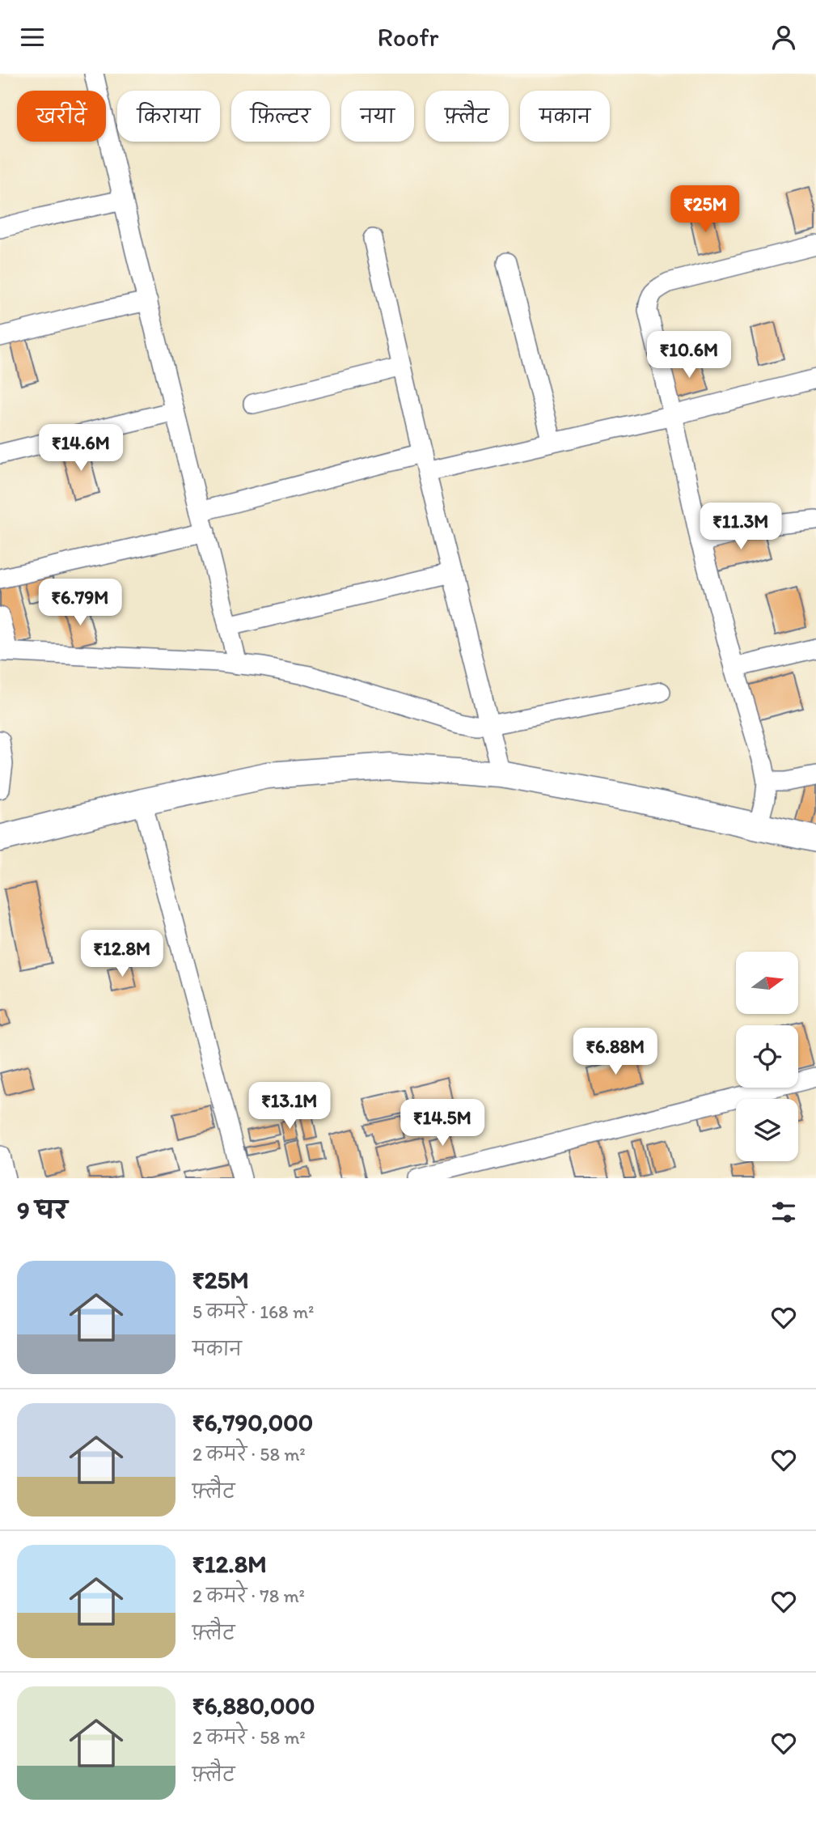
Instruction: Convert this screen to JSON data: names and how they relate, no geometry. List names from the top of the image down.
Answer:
{
  "north": "right",
  "page": {
    "header": "Roofr",
    "chip": [
      "खरीदें",
      "किराया",
      "फ़िल्टर",
      "नया",
      "फ़्लैट",
      "मकान"
    ],
    "price": [
      "₹25M",
      "₹10.6M",
      "₹14.6M",
      "₹11.3M",
      "₹6.79M",
      "₹12.8M",
      "₹6.88M",
      "₹13.1M",
      "₹14.5M"
    ],
    "heading": "9 घर",
    "list": [
      {
        "name": "₹25M",
        "note": "5 कमरे · 168 m² · मकान"
      },
      {
        "name": "₹6,790,000",
        "note": "2 कमरे · 58 m² · फ़्लैट"
      },
      {
        "name": "₹12.8M",
        "note": "2 कमरे · 78 m² · फ़्लैट"
      },
      {
        "name": "₹6,880,000",
        "note": "2 कमरे · 58 m² · फ़्लैट"
      }
    ]
  }
}
